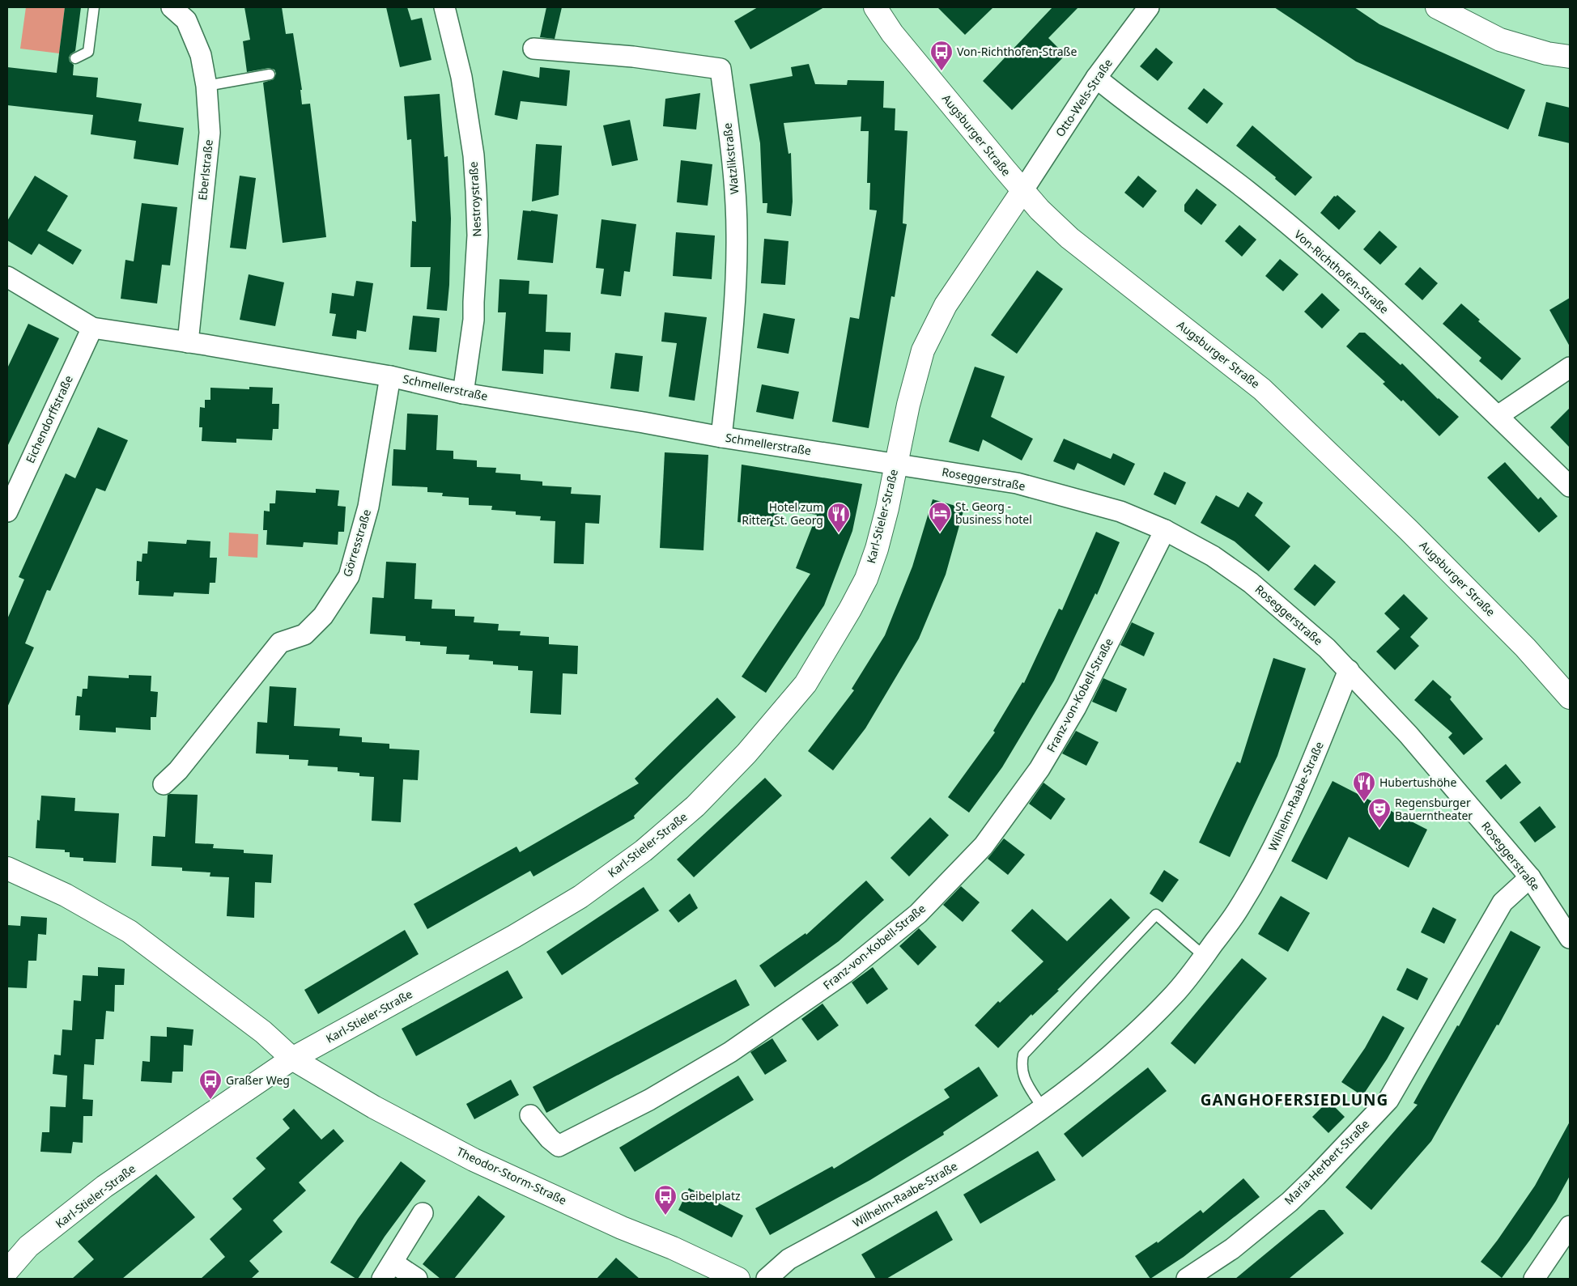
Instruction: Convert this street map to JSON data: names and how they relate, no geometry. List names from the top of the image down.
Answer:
{
  "streets": {
    "street": [
      "Otto-Wels-Straße",
      "Augsburger Straße",
      "Watzlikstraße",
      "Eberlstraße",
      "Nestroystraße",
      "Von-Richthofen-Straße",
      "Schmellerstraße",
      "Eichendorffstraße",
      "Roseggerstraße",
      "Karl-Stieler-Straße",
      "Görresstraße",
      "Franz-von-Kobell-Straße",
      "Wilhelm-Raabe-Straße",
      "Maria-Herbert-Straße",
      "Theodor-Storm-Straße"
    ]
  },
  "crossings": [
    ["Otto-Wels-Straße", "Augsburger Straße"],
    ["Otto-Wels-Straße", "Von-Richthofen-Straße"],
    ["Otto-Wels-Straße", "Karl-Stieler-Straße"],
    ["Augsburger Straße", "Karl-Stieler-Straße"],
    ["Watzlikstraße", "Schmellerstraße"],
    ["Eberlstraße", "Schmellerstraße"],
    ["Nestroystraße", "Schmellerstraße"],
    ["Schmellerstraße", "Eichendorffstraße"],
    ["Schmellerstraße", "Roseggerstraße"],
    ["Schmellerstraße", "Karl-Stieler-Straße"],
    ["Schmellerstraße", "Görresstraße"],
    ["Roseggerstraße", "Karl-Stieler-Straße"],
    ["Roseggerstraße", "Franz-von-Kobell-Straße"],
    ["Roseggerstraße", "Wilhelm-Raabe-Straße"],
    ["Roseggerstraße", "Maria-Herbert-Straße"],
    ["Karl-Stieler-Straße", "Theodor-Storm-Straße"]
  ],
  "districts": ["GANGHOFERSIEDLUNG"],
  "places": {
    "bus stop": ["Von-Richthofen-Straße", "Graßer Weg", "Geibelplatz"],
    "hotel": ["St. Georg - business hotel"],
    "restaurant": ["Hotel zum Ritter St. Georg", "Hubertushöhe"],
    "theatre": ["Regensburger Bauerntheater"]
  }
}
